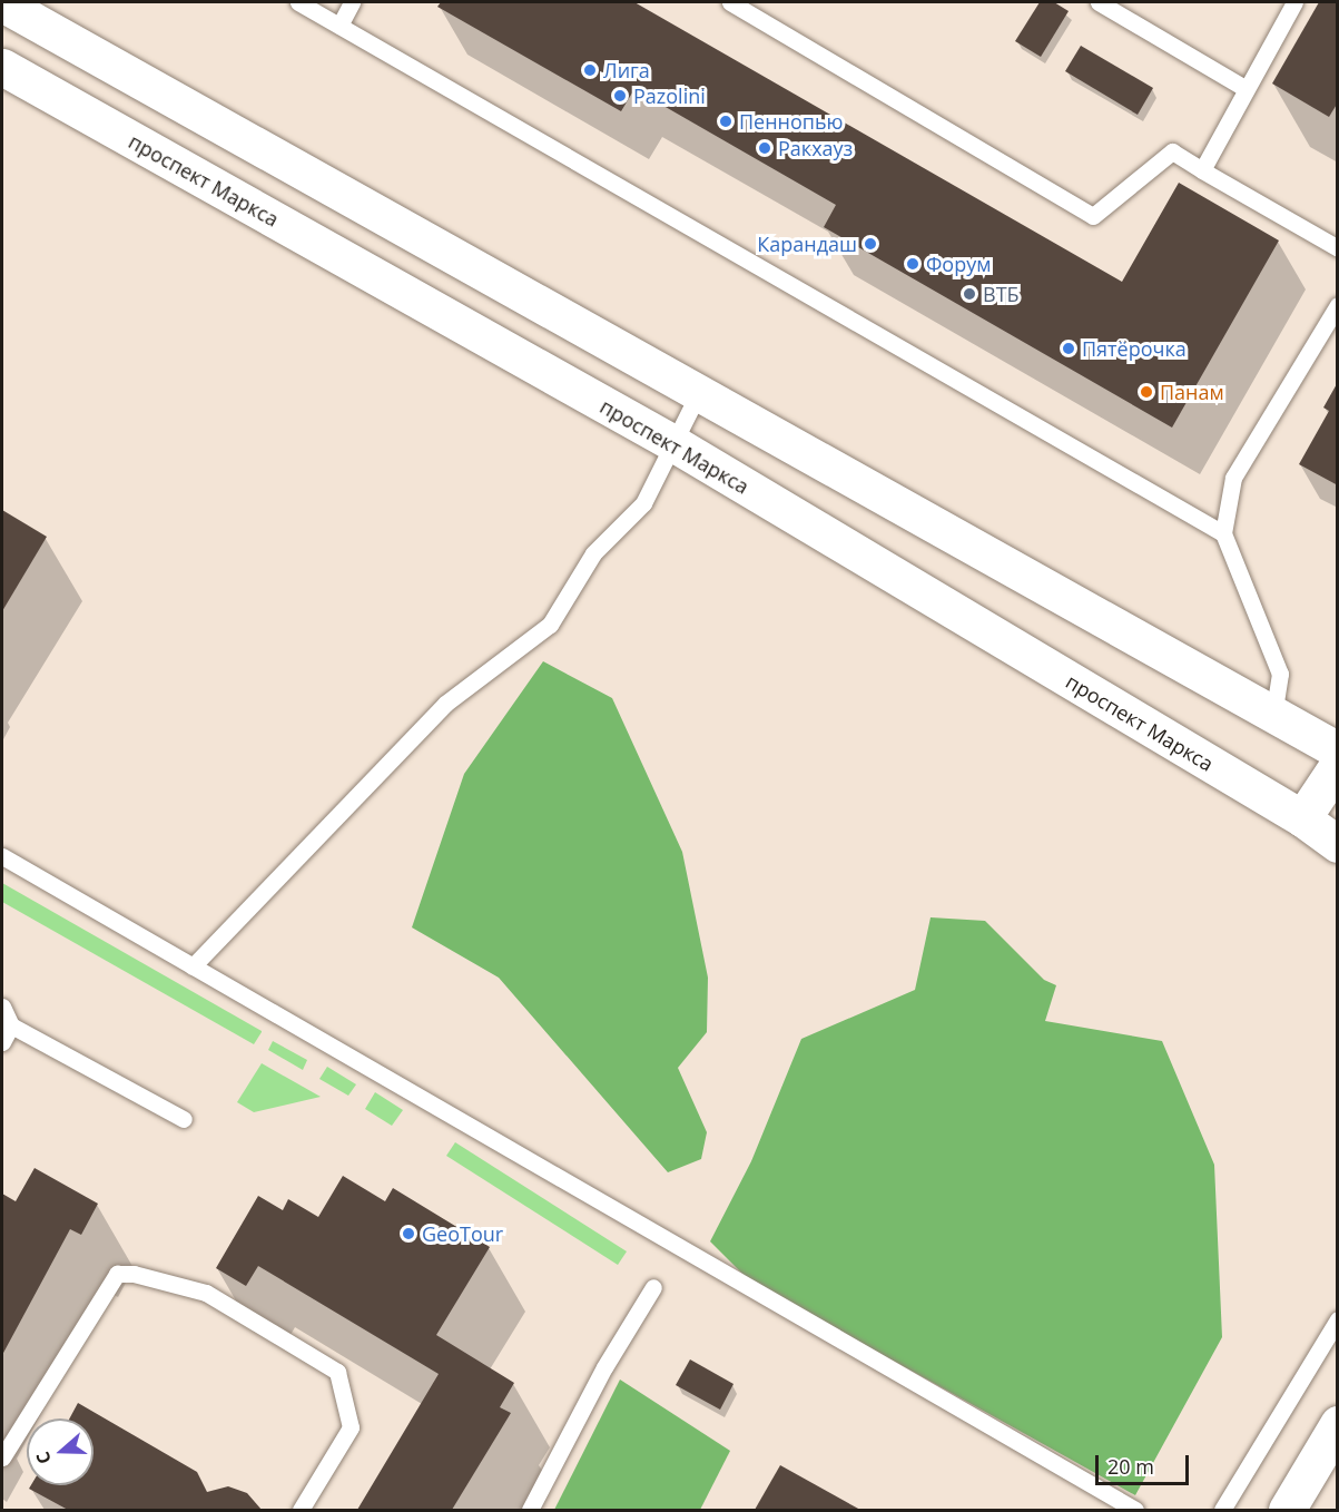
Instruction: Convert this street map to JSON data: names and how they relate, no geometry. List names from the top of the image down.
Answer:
{
  "streets": {
    "main road": ["проспект Маркса"]
  },
  "places": [
    "Лига",
    "Pazolini",
    "Пеннопью",
    "Ракхауз",
    "Карандаш",
    "Форум",
    "ВТБ",
    "Пятёрочка",
    "Панам",
    "GeoTour"
  ],
  "scale_bar": "20 m",
  "north": "left"
}
